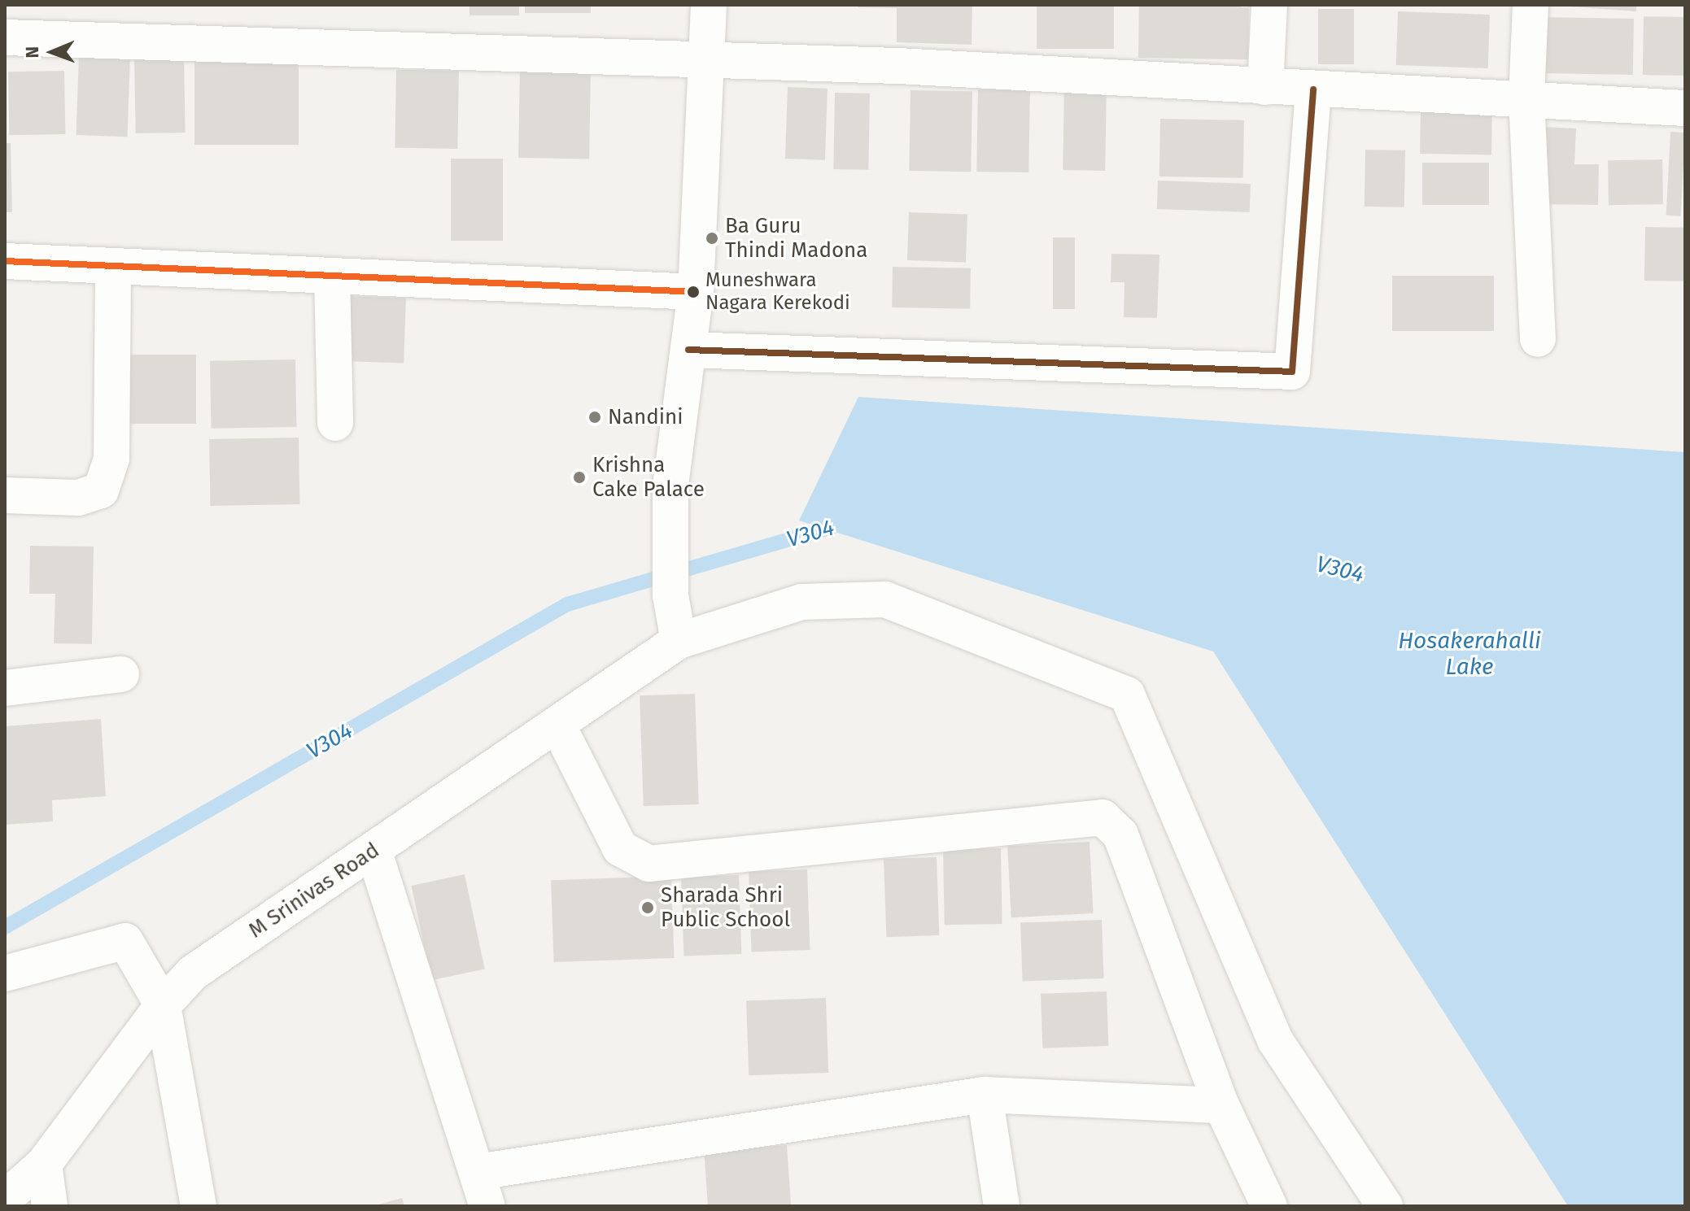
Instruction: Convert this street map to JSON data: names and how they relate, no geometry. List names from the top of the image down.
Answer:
{
  "streets": {
    "street": ["M Srinivas Road"]
  },
  "water": ["V304", "Hosakerahalli Lake"],
  "places": [
    "Ba Guru Thindi Madona",
    "Muneshwara Nagara Kerekodi",
    "Nandini",
    "Krishna Cake Palace",
    "Sharada Shri Public School"
  ],
  "north": "left"
}
